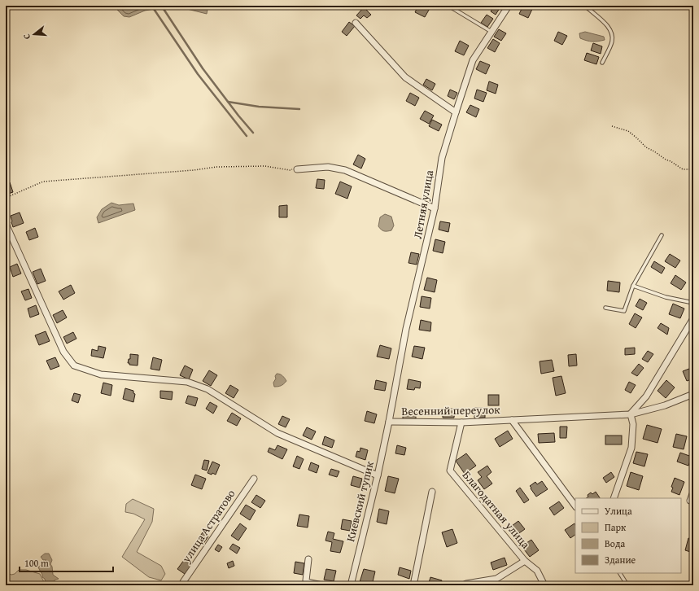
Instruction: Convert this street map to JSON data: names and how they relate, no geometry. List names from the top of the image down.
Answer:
{
  "streets": {
    "street": [
      "Летняя улица",
      "Весенний переулок",
      "Киевский тупик",
      "Благодатная улица",
      "улица Астратово"
    ]
  },
  "crossings": [
    ["Летняя улица", "Весенний переулок"],
    ["Летняя улица", "Киевский тупик"],
    ["Весенний переулок", "Киевский тупик"],
    ["Весенний переулок", "Благодатная улица"]
  ],
  "legend": [
    "Улица",
    "Парк",
    "Вода",
    "Здание"
  ],
  "scale_bar": "100 m",
  "north": "left"
}
